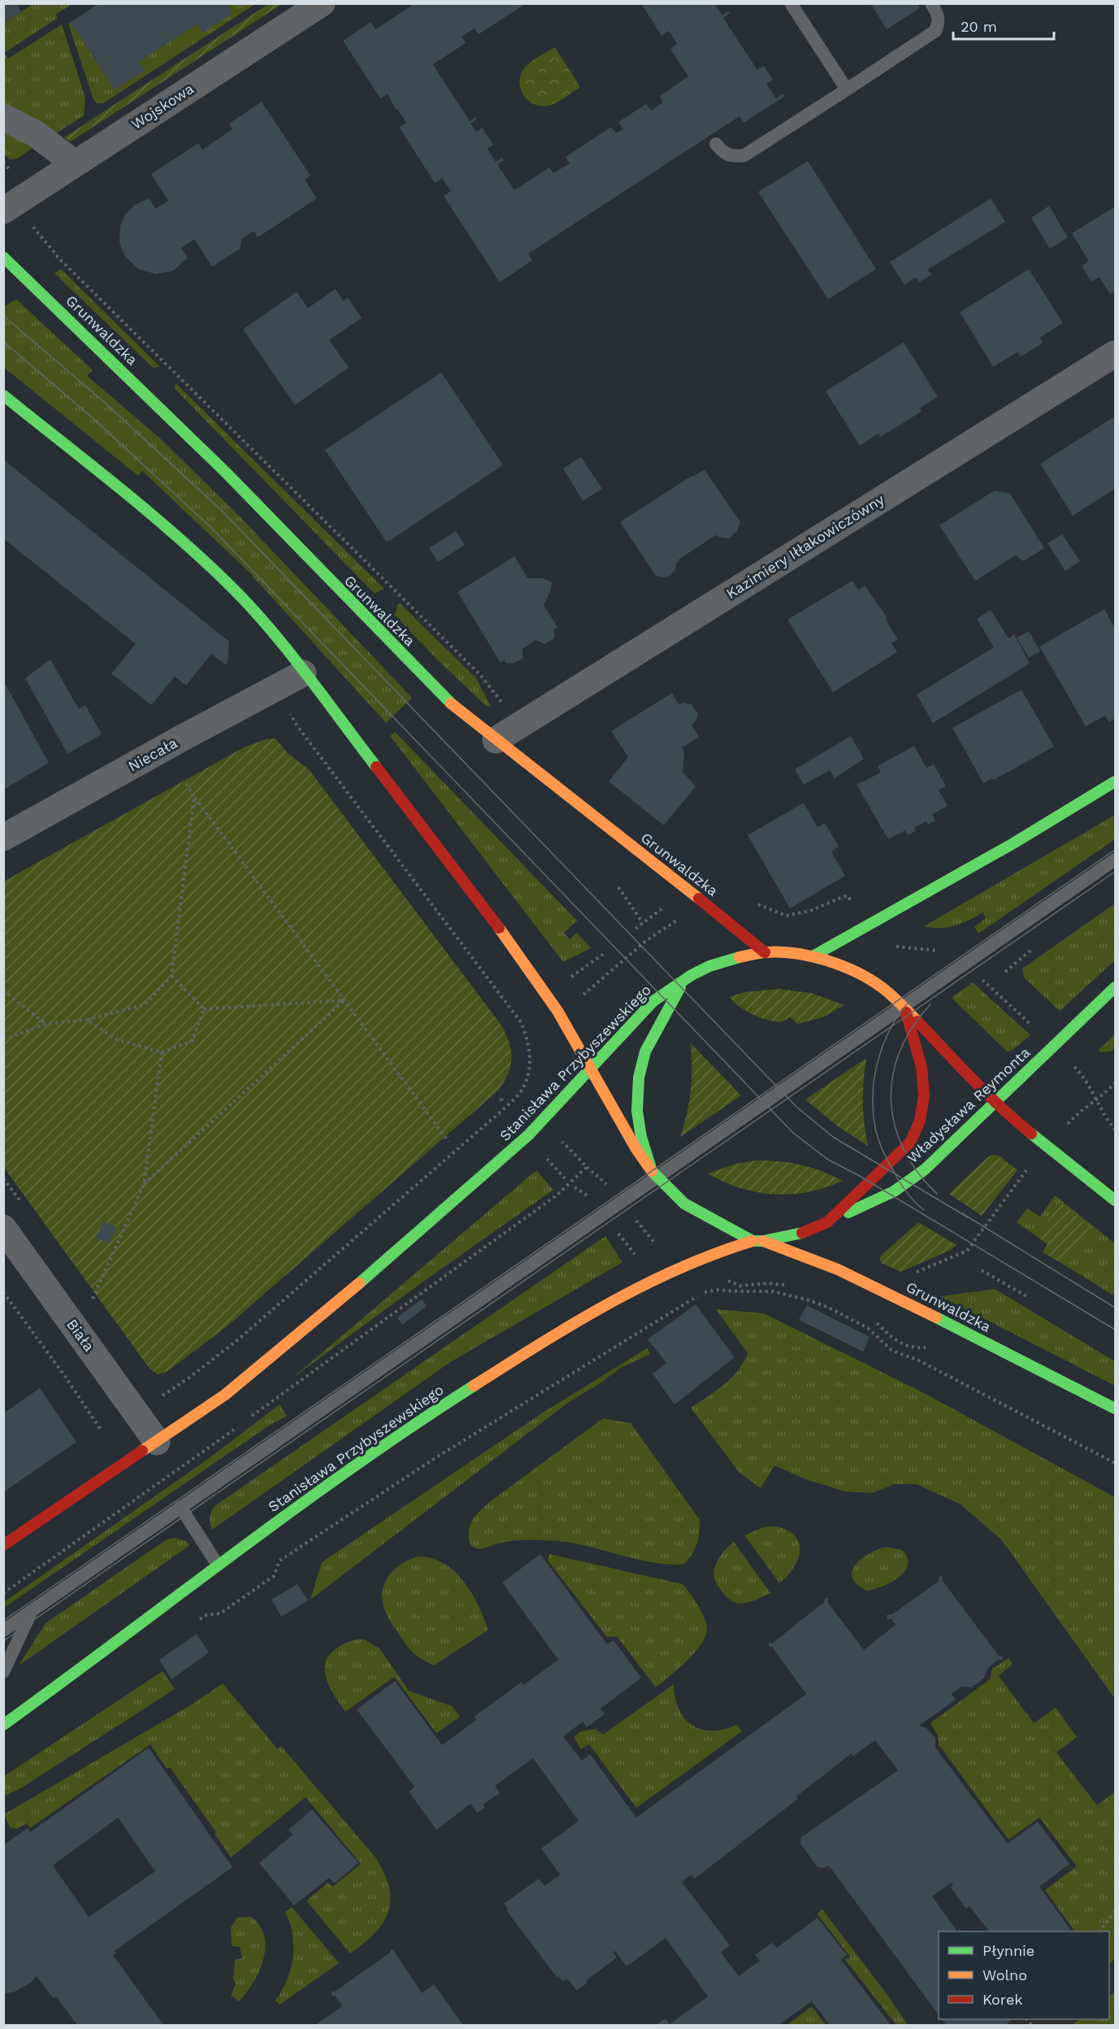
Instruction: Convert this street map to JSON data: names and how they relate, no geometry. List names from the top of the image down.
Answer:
{
  "streets": {
    "main road": ["Grunwaldzka", "Stanisława Przybyszewskiego", "Władysława Reymonta"],
    "street": [
      "Wojskowa",
      "Kazimiery Iłłakowiczówny",
      "Niecała",
      "Biała"
    ]
  },
  "crossings": [
    ["Grunwaldzka", "Kazimiery Iłłakowiczówny"],
    ["Grunwaldzka", "Stanisława Przybyszewskiego"],
    ["Grunwaldzka", "Władysława Reymonta"],
    ["Stanisława Przybyszewskiego", "Władysława Reymonta"],
    ["Stanisława Przybyszewskiego", "Biała"]
  ],
  "legend": ["Płynnie", "Wolno", "Korek"],
  "scale_bar": "20 m"
}
